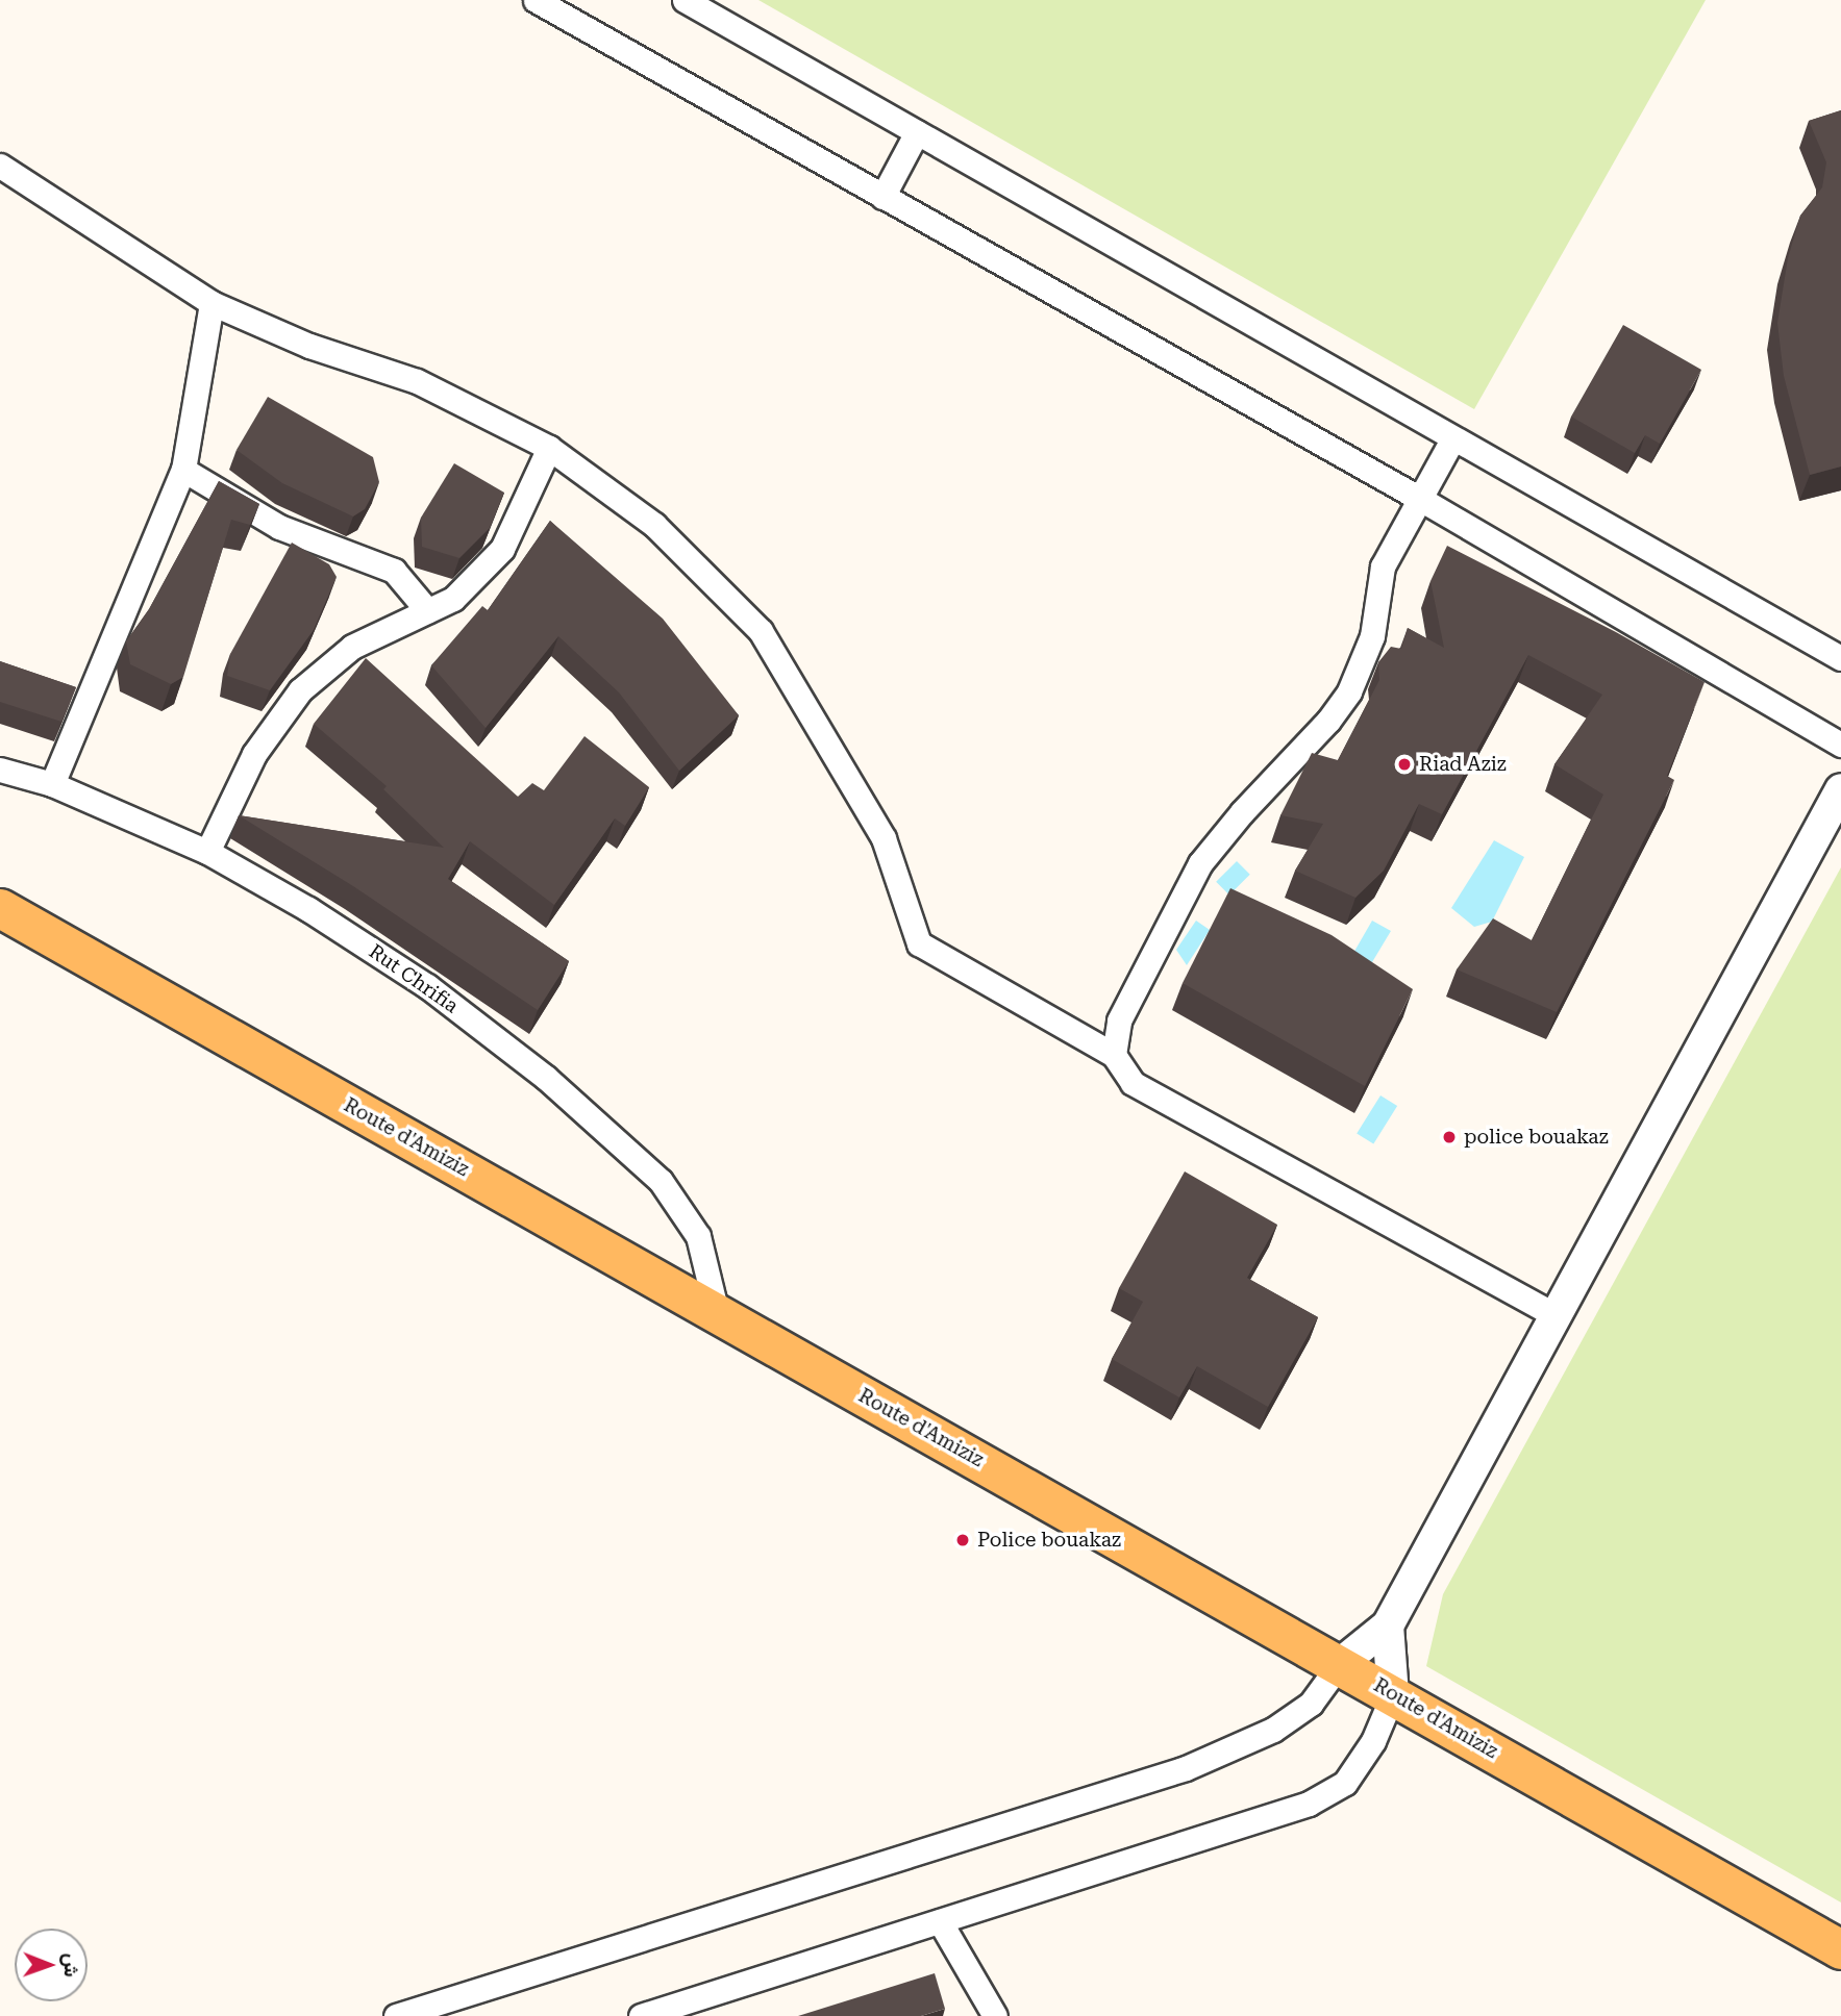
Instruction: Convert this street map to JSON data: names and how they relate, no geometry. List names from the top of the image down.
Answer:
{
  "streets": {
    "main road": ["Route d'Amiziz"],
    "street": ["Rut Chrifia"]
  },
  "crossings": [
    ["Rut Chrifia", "Route d'Amiziz"]
  ],
  "places": ["Riad Aziz", "police bouakaz", "Police bouakaz"],
  "north": "right"
}
